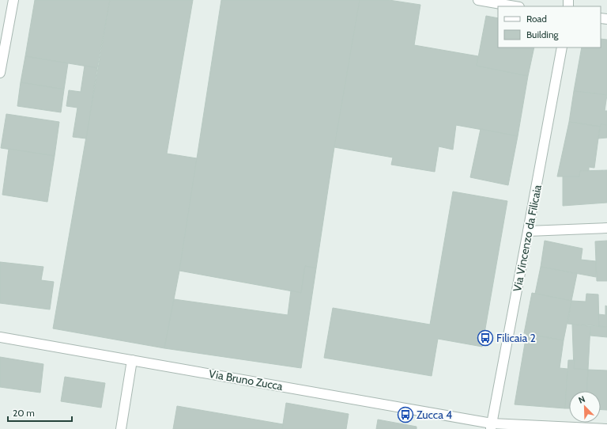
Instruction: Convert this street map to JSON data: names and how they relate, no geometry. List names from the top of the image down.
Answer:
{
  "streets": {
    "street": ["Via Vincenzo da Filicaia", "Via Bruno Zucca"]
  },
  "crossings": [
    ["Via Vincenzo da Filicaia", "Via Bruno Zucca"]
  ],
  "places": {
    "bus stop": ["Filicaia 2", "Zucca 4"]
  },
  "legend": ["Road", "Building"],
  "scale_bar": "20 m",
  "north": "top left"
}
